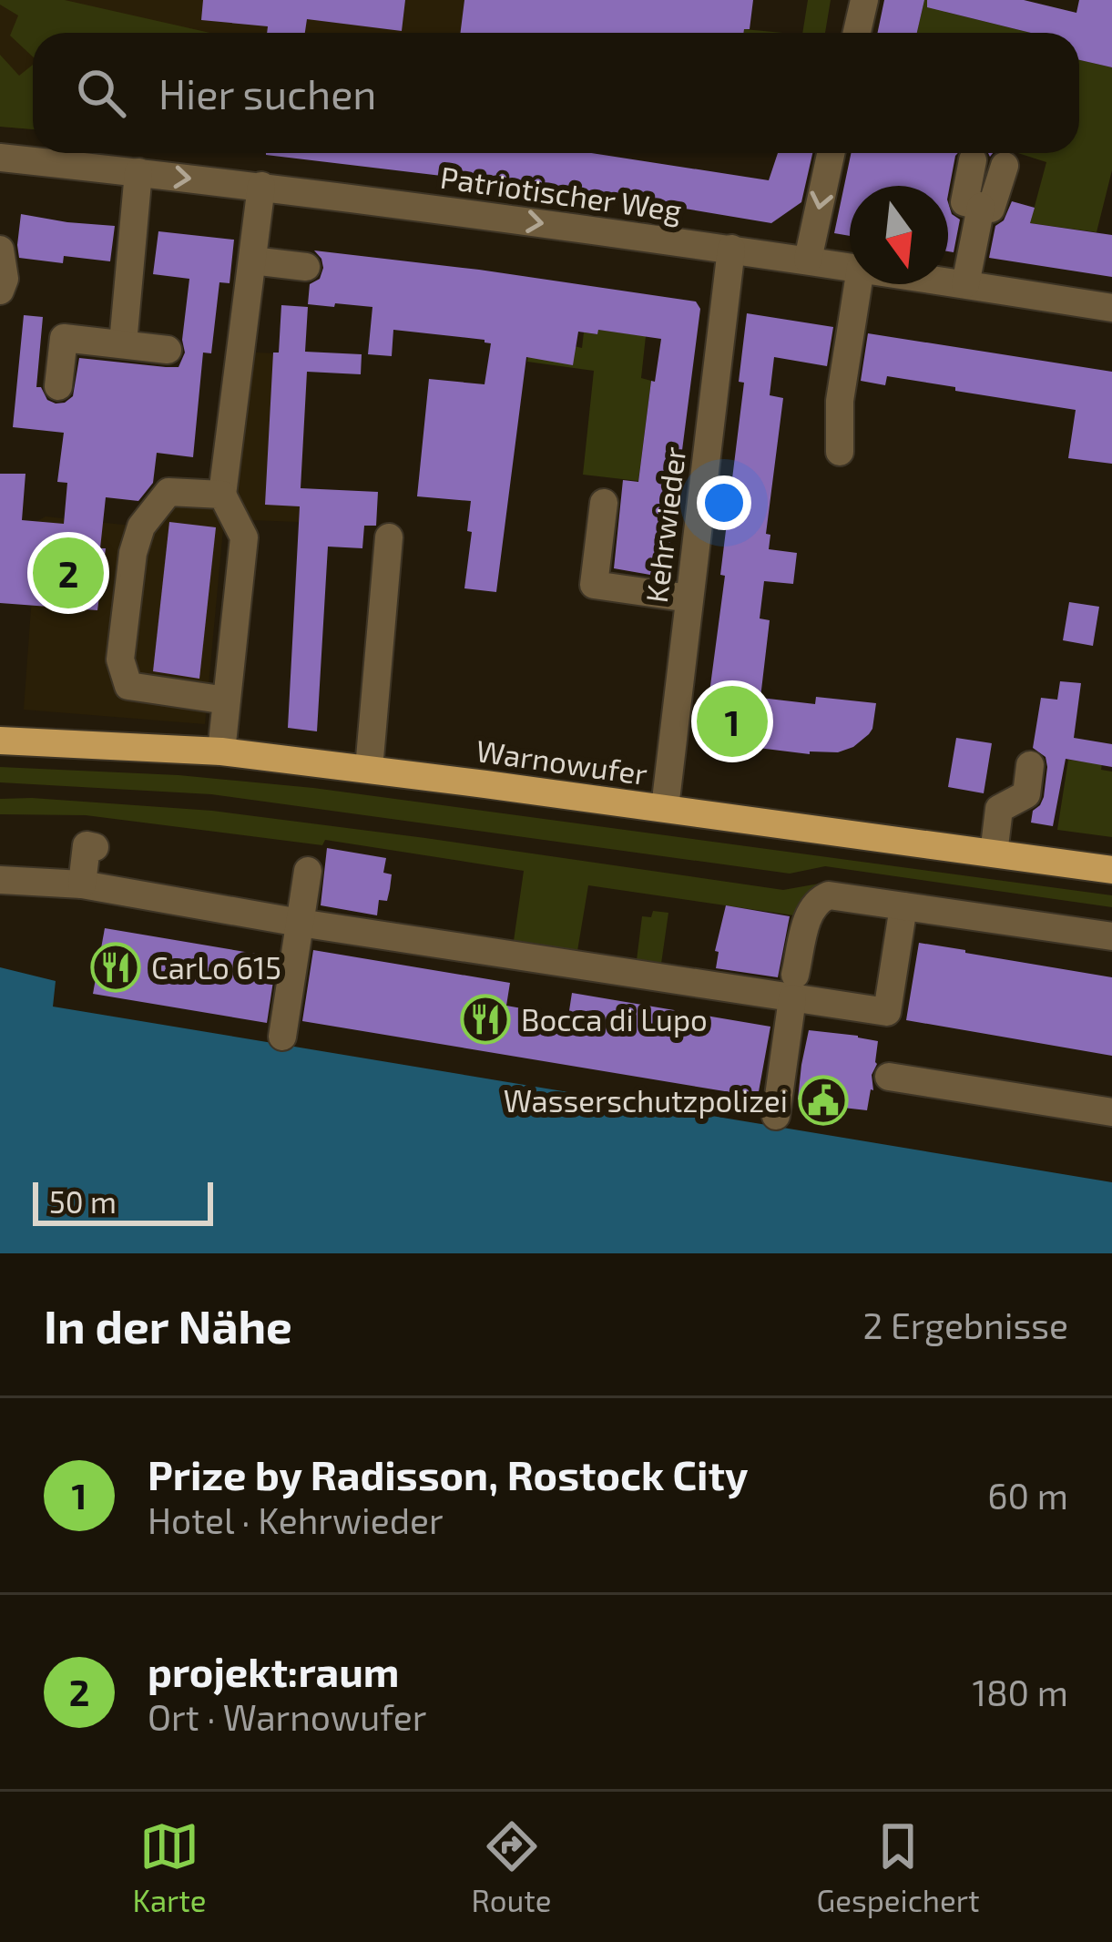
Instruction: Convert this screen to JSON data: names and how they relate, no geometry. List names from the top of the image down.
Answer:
{
  "streets": {
    "main road": ["Warnowufer"],
    "street": ["Patriotischer Weg", "Kehrwieder"]
  },
  "crossings": [
    ["Patriotischer Weg", "Kehrwieder"],
    ["Kehrwieder", "Warnowufer"]
  ],
  "one_way": ["Patriotischer Weg"],
  "places": {
    "restaurant": ["CarLo 615", "Bocca di Lupo"],
    "public building": ["Wasserschutzpolizei"]
  },
  "scale_bar": "50 m",
  "north": "bottom",
  "page": {
    "search": "Hier suchen",
    "pins": ["2", "1"],
    "scale": "50 m",
    "heading": ["In der Nähe", "2 Ergebnisse"],
    "list": [
      {
        "mark": "1",
        "name": "Prize by Radisson, Rostock City",
        "note": "Hotel · Kehrwieder",
        "value": "60 m"
      },
      {
        "mark": "2",
        "name": "projekt:raum",
        "note": "Ort · Warnowufer",
        "value": "180 m"
      }
    ],
    "nav": ["Karte", "Route", "Gespeichert"]
  }
}
